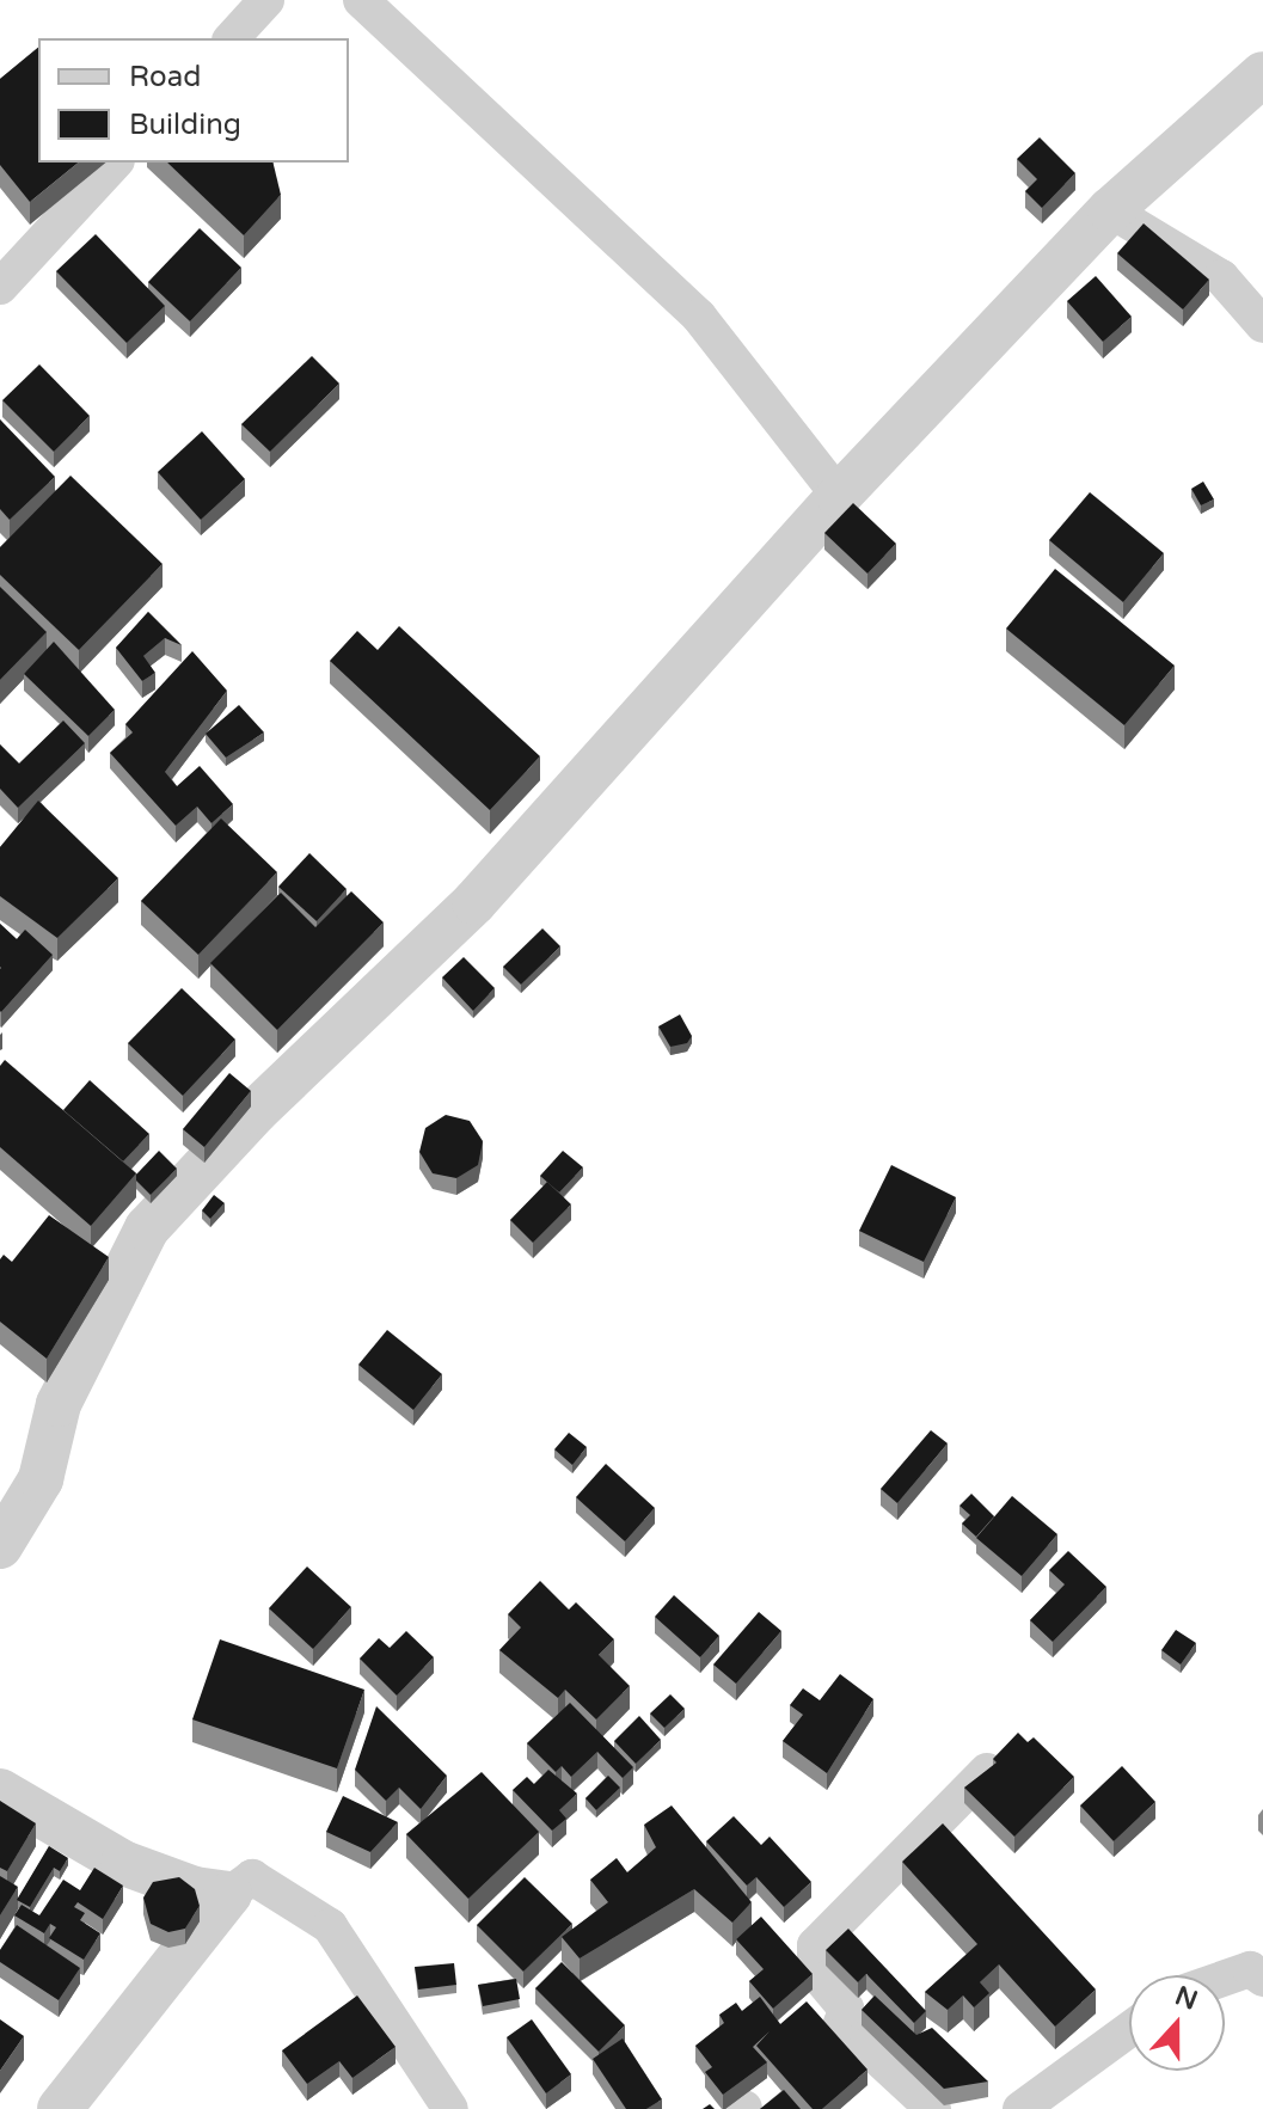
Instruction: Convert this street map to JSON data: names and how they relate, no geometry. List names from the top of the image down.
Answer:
{
  "legend": ["Road", "Building"],
  "north": "top"
}
